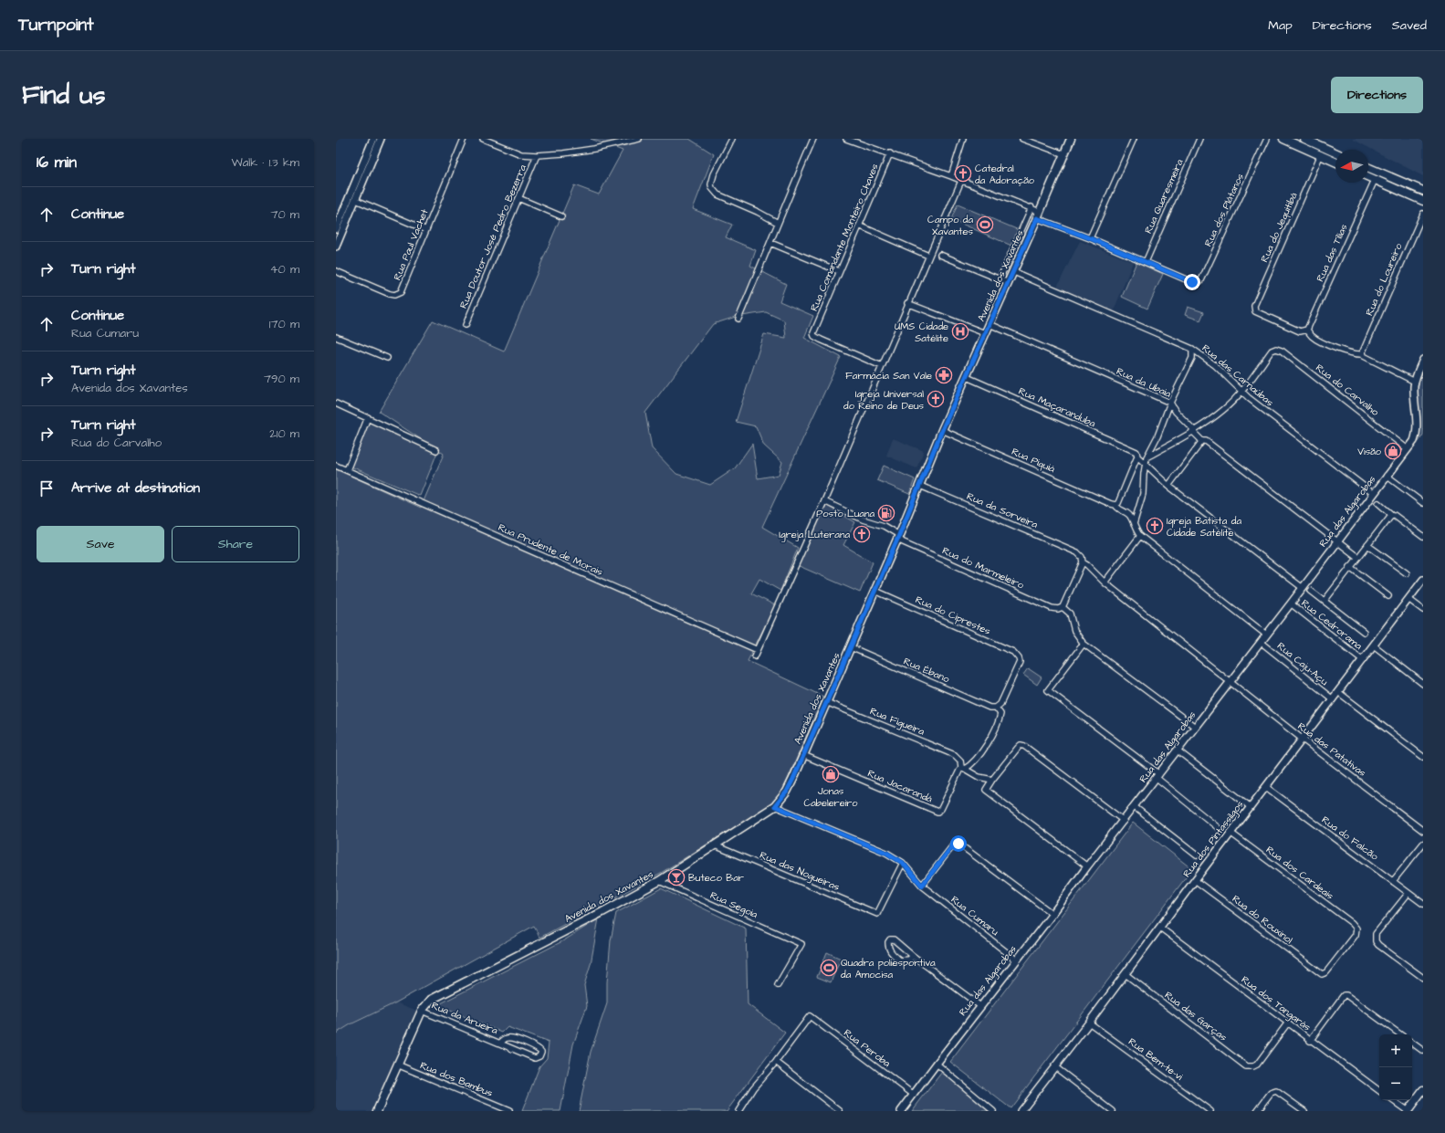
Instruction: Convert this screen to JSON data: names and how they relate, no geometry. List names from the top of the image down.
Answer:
{
  "streets": {
    "main road": ["Avenida dos Xavantes"],
    "street": [
      "Rua Quaresmeira",
      "Rua dos Plátanos",
      "Rua do Jequitibá",
      "Rua Doutor José Pedro Bezerra",
      "Rua Comandante Monteiro Chaves",
      "Rua Paul Vachet",
      "Rua das Tílias",
      "Rua do Loureiro",
      "Rua das Carnaúbas",
      "Rua da Ubaia",
      "Rua do Carvalho",
      "Rua Maçaranduba",
      "Rua Piquiá",
      "Rua da Sorveira",
      "Rua das Algarobas",
      "Rua Prudente de Morais",
      "Rua do Marmeleiro",
      "Rua do Ciprestes",
      "Rua Cedrorama",
      "Rua Caju-Açu",
      "Rua Ébano",
      "Rua Figueira",
      "Rua das Patativas",
      "Rua Jacarandá",
      "Rua do Falcão",
      "Rua dos Pintassilgos",
      "Rua das Nogueiras",
      "Rua dos Cardeais",
      "Rua Segoia",
      "Rua Cumaru",
      "Rua do Rouxinol",
      "Rua dos Tangarás",
      "Rua das Garças",
      "Rua da Arueira",
      "Rua Peroba",
      "Rua Bem-te-vi",
      "Rua dos Bambus"
    ]
  },
  "crossings": [
    ["Rua Quaresmeira", "Rua dos Plátanos"],
    ["Rua do Jequitibá", "Rua das Tílias"],
    ["Avenida dos Xavantes", "Rua das Carnaúbas"],
    ["Avenida dos Xavantes", "Rua da Ubaia"],
    ["Avenida dos Xavantes", "Rua Maçaranduba"],
    ["Avenida dos Xavantes", "Rua Piquiá"],
    ["Avenida dos Xavantes", "Rua da Sorveira"],
    ["Avenida dos Xavantes", "Rua do Marmeleiro"],
    ["Avenida dos Xavantes", "Rua do Ciprestes"],
    ["Avenida dos Xavantes", "Rua Ébano"],
    ["Avenida dos Xavantes", "Rua Figueira"],
    ["Avenida dos Xavantes", "Rua Jacarandá"],
    ["Avenida dos Xavantes", "Rua das Nogueiras"],
    ["Avenida dos Xavantes", "Rua Segoia"],
    ["Avenida dos Xavantes", "Rua da Arueira"],
    ["Avenida dos Xavantes", "Rua dos Bambus"],
    ["Rua das Carnaúbas", "Rua do Carvalho"],
    ["Rua das Carnaúbas", "Rua das Algarobas"],
    ["Rua da Ubaia", "Rua das Algarobas"],
    ["Rua do Carvalho", "Rua das Algarobas"],
    ["Rua das Algarobas", "Rua Cedrorama"],
    ["Rua das Algarobas", "Rua Caju-Açu"],
    ["Rua das Algarobas", "Rua das Patativas"],
    ["Rua das Algarobas", "Rua Cumaru"],
    ["Rua das Algarobas", "Rua Peroba"],
    ["Rua do Ciprestes", "Rua Ébano"],
    ["Rua Cedrorama", "Rua dos Pintassilgos"],
    ["Rua Caju-Açu", "Rua dos Pintassilgos"],
    ["Rua Figueira", "Rua Jacarandá"],
    ["Rua das Patativas", "Rua dos Pintassilgos"],
    ["Rua do Falcão", "Rua dos Pintassilgos"],
    ["Rua dos Pintassilgos", "Rua dos Cardeais"],
    ["Rua dos Pintassilgos", "Rua do Rouxinol"],
    ["Rua dos Pintassilgos", "Rua dos Tangarás"],
    ["Rua dos Pintassilgos", "Rua das Garças"],
    ["Rua dos Pintassilgos", "Rua Bem-te-vi"],
    ["Rua das Nogueiras", "Rua Cumaru"],
    ["Rua dos Cardeais", "Rua do Rouxinol"],
    ["Rua dos Tangarás", "Rua das Garças"]
  ],
  "places": {
    "church": [
      "Catedral da Adoração",
      "Igreja Universal do Reino de Deus",
      "Igreja Batista da Cidade Satélite",
      "Igreja Luterana"
    ],
    "sports": ["Campo da Xavantes", "Quadra poliesportiva da Amocisa"],
    "hospital": ["UMS Cidade Satélite"],
    "pharmacy": ["Farmácia San Vale"],
    "shop": ["Visão", "Jonas Cabelereiro"],
    "fuel station": ["Posto Luana"],
    "bar": ["Buteco Bar"]
  },
  "north": "left",
  "page": {
    "header": "Turnpoint",
    "nav": ["Map", "Directions", "Saved"],
    "buttons": [
      "Directions",
      ["Save", "Share"]
    ],
    "title": "Find us",
    "heading": ["16 min", "Walk · 1.3 km"],
    "list": [
      ["Continue", "70 m"],
      ["Turn right", "40 m"],
      ["Continue", "Rua Cumaru", "170 m"],
      ["Turn right", "Avenida dos Xavantes", "790 m"],
      ["Turn right", "Rua do Carvalho", "210 m"],
      "Arrive at destination"
    ],
    "map_buttons": ["+", "−"]
  }
}
